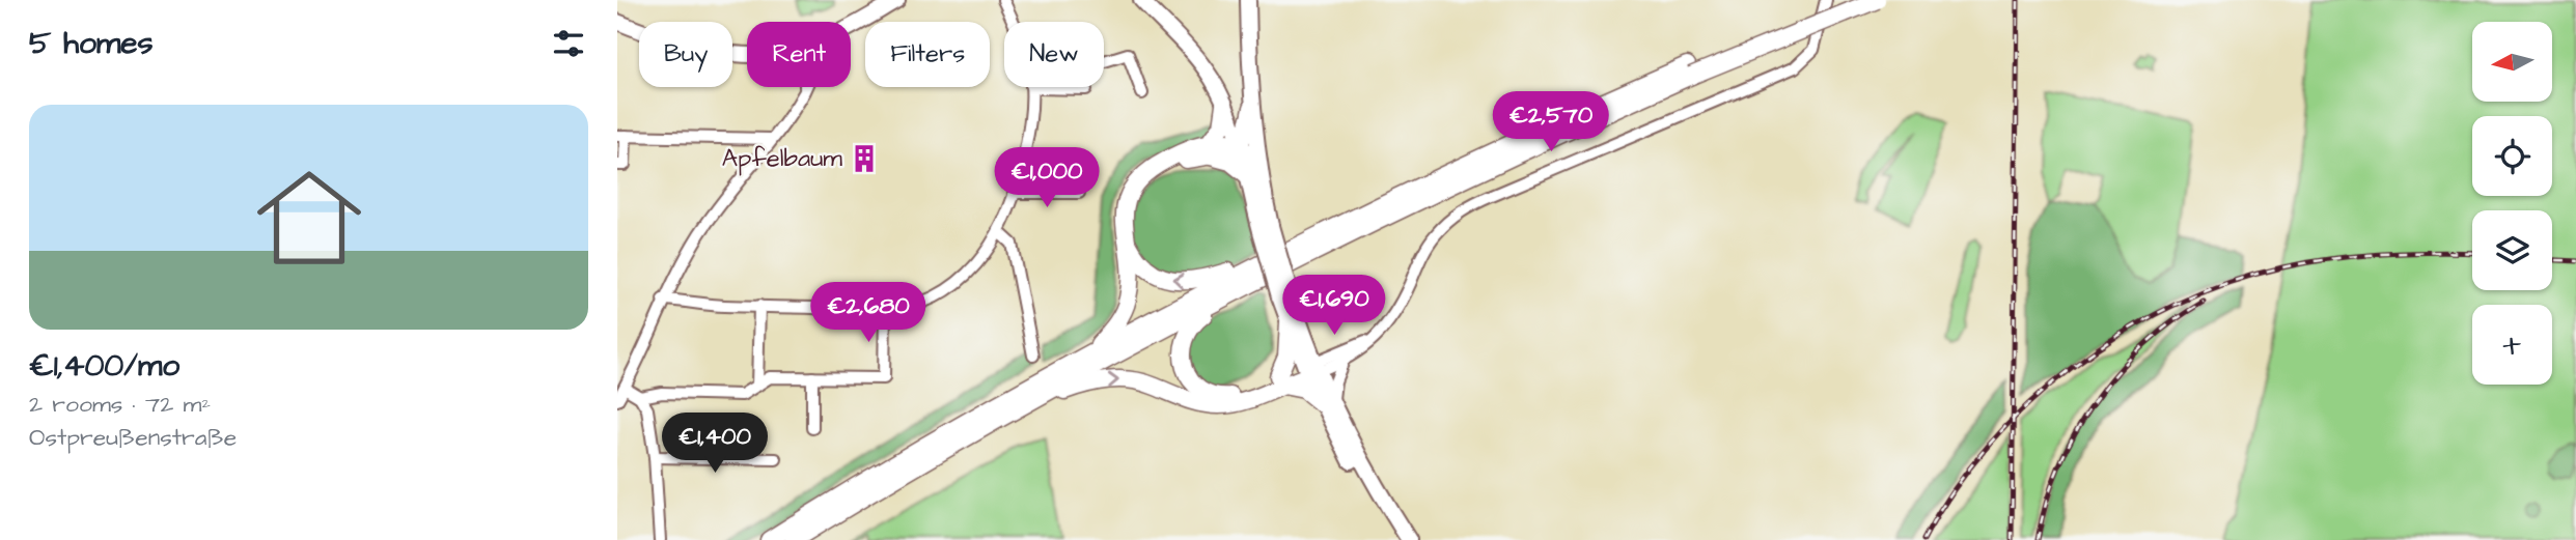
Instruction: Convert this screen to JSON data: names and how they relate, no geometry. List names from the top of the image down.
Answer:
{
  "places": {
    "building": ["Apfelbaum"]
  },
  "north": "left",
  "page": {
    "heading": "5 homes",
    "map_buttons": "+",
    "chip": [
      "Buy",
      "Rent",
      "Filters",
      "New"
    ],
    "list": [
      {
        "name": "€1,400/mo",
        "note": "2 rooms · 72 m² · Ostpreußenstraße"
      }
    ],
    "price": [
      "€2,570",
      "€1,000",
      "€1,690",
      "€2,680",
      "€1,400"
    ]
  }
}
